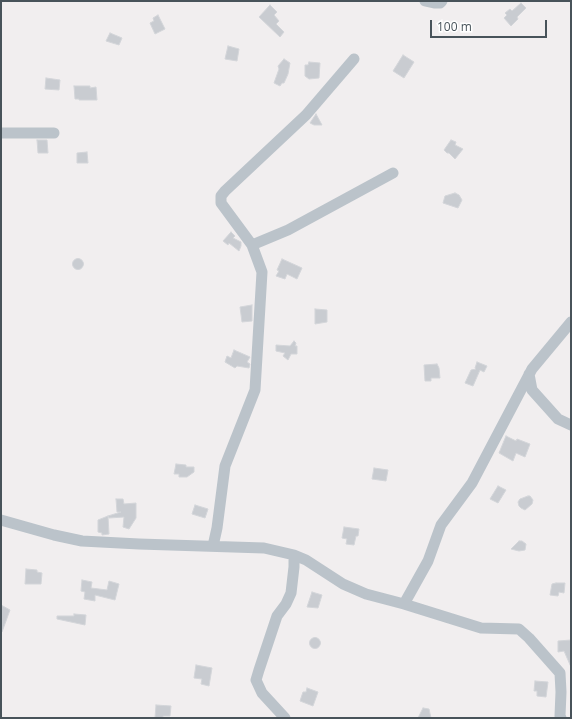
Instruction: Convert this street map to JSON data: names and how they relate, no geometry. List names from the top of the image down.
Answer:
{
  "scale_bar": "100 m"
}
